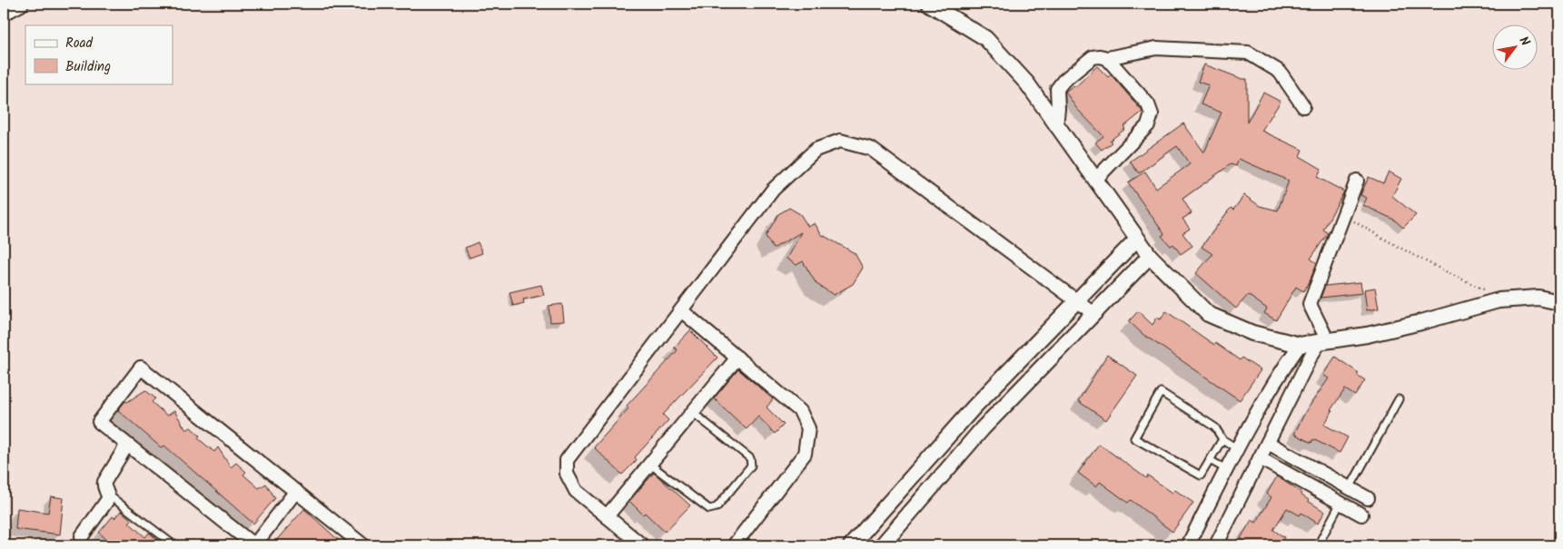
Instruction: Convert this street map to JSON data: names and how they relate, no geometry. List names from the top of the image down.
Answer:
{
  "legend": ["Road", "Building"],
  "north": "top right"
}
